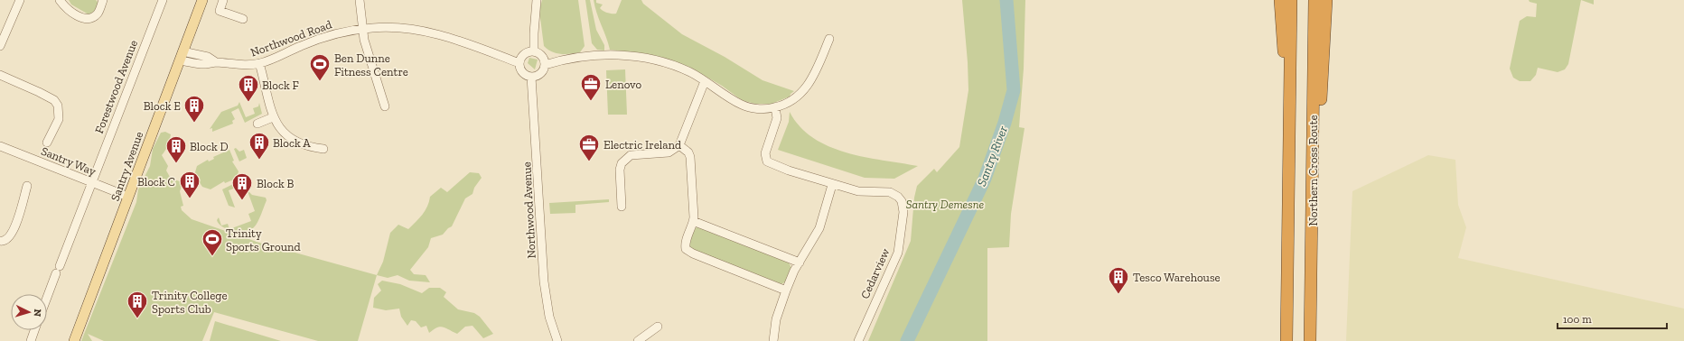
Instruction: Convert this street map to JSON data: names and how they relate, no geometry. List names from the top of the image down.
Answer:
{
  "streets": {
    "highway": ["Northern Cross Route"],
    "main road": ["Santry Avenue"],
    "street": [
      "Northwood Road",
      "Forestwood Avenue",
      "Santry Way",
      "Northwood Avenue",
      "Cedarview"
    ]
  },
  "crossings": [
    ["Northwood Road", "Santry Avenue"],
    ["Northwood Road", "Northwood Avenue"],
    ["Forestwood Avenue", "Santry Way"],
    ["Santry Way", "Santry Avenue"]
  ],
  "water": ["Santry River"],
  "parks": ["Santry Demesne"],
  "places": {
    "sports": ["Ben Dunne Fitness Centre", "Trinity Sports Ground"],
    "office": ["Lenovo", "Electric Ireland"],
    "building": [
      "Block F",
      "Block E",
      "Block A",
      "Block D",
      "Block C",
      "Block B",
      "Tesco Warehouse",
      "Trinity College Sports Club"
    ]
  },
  "scale_bar": "100 m",
  "north": "right"
}
